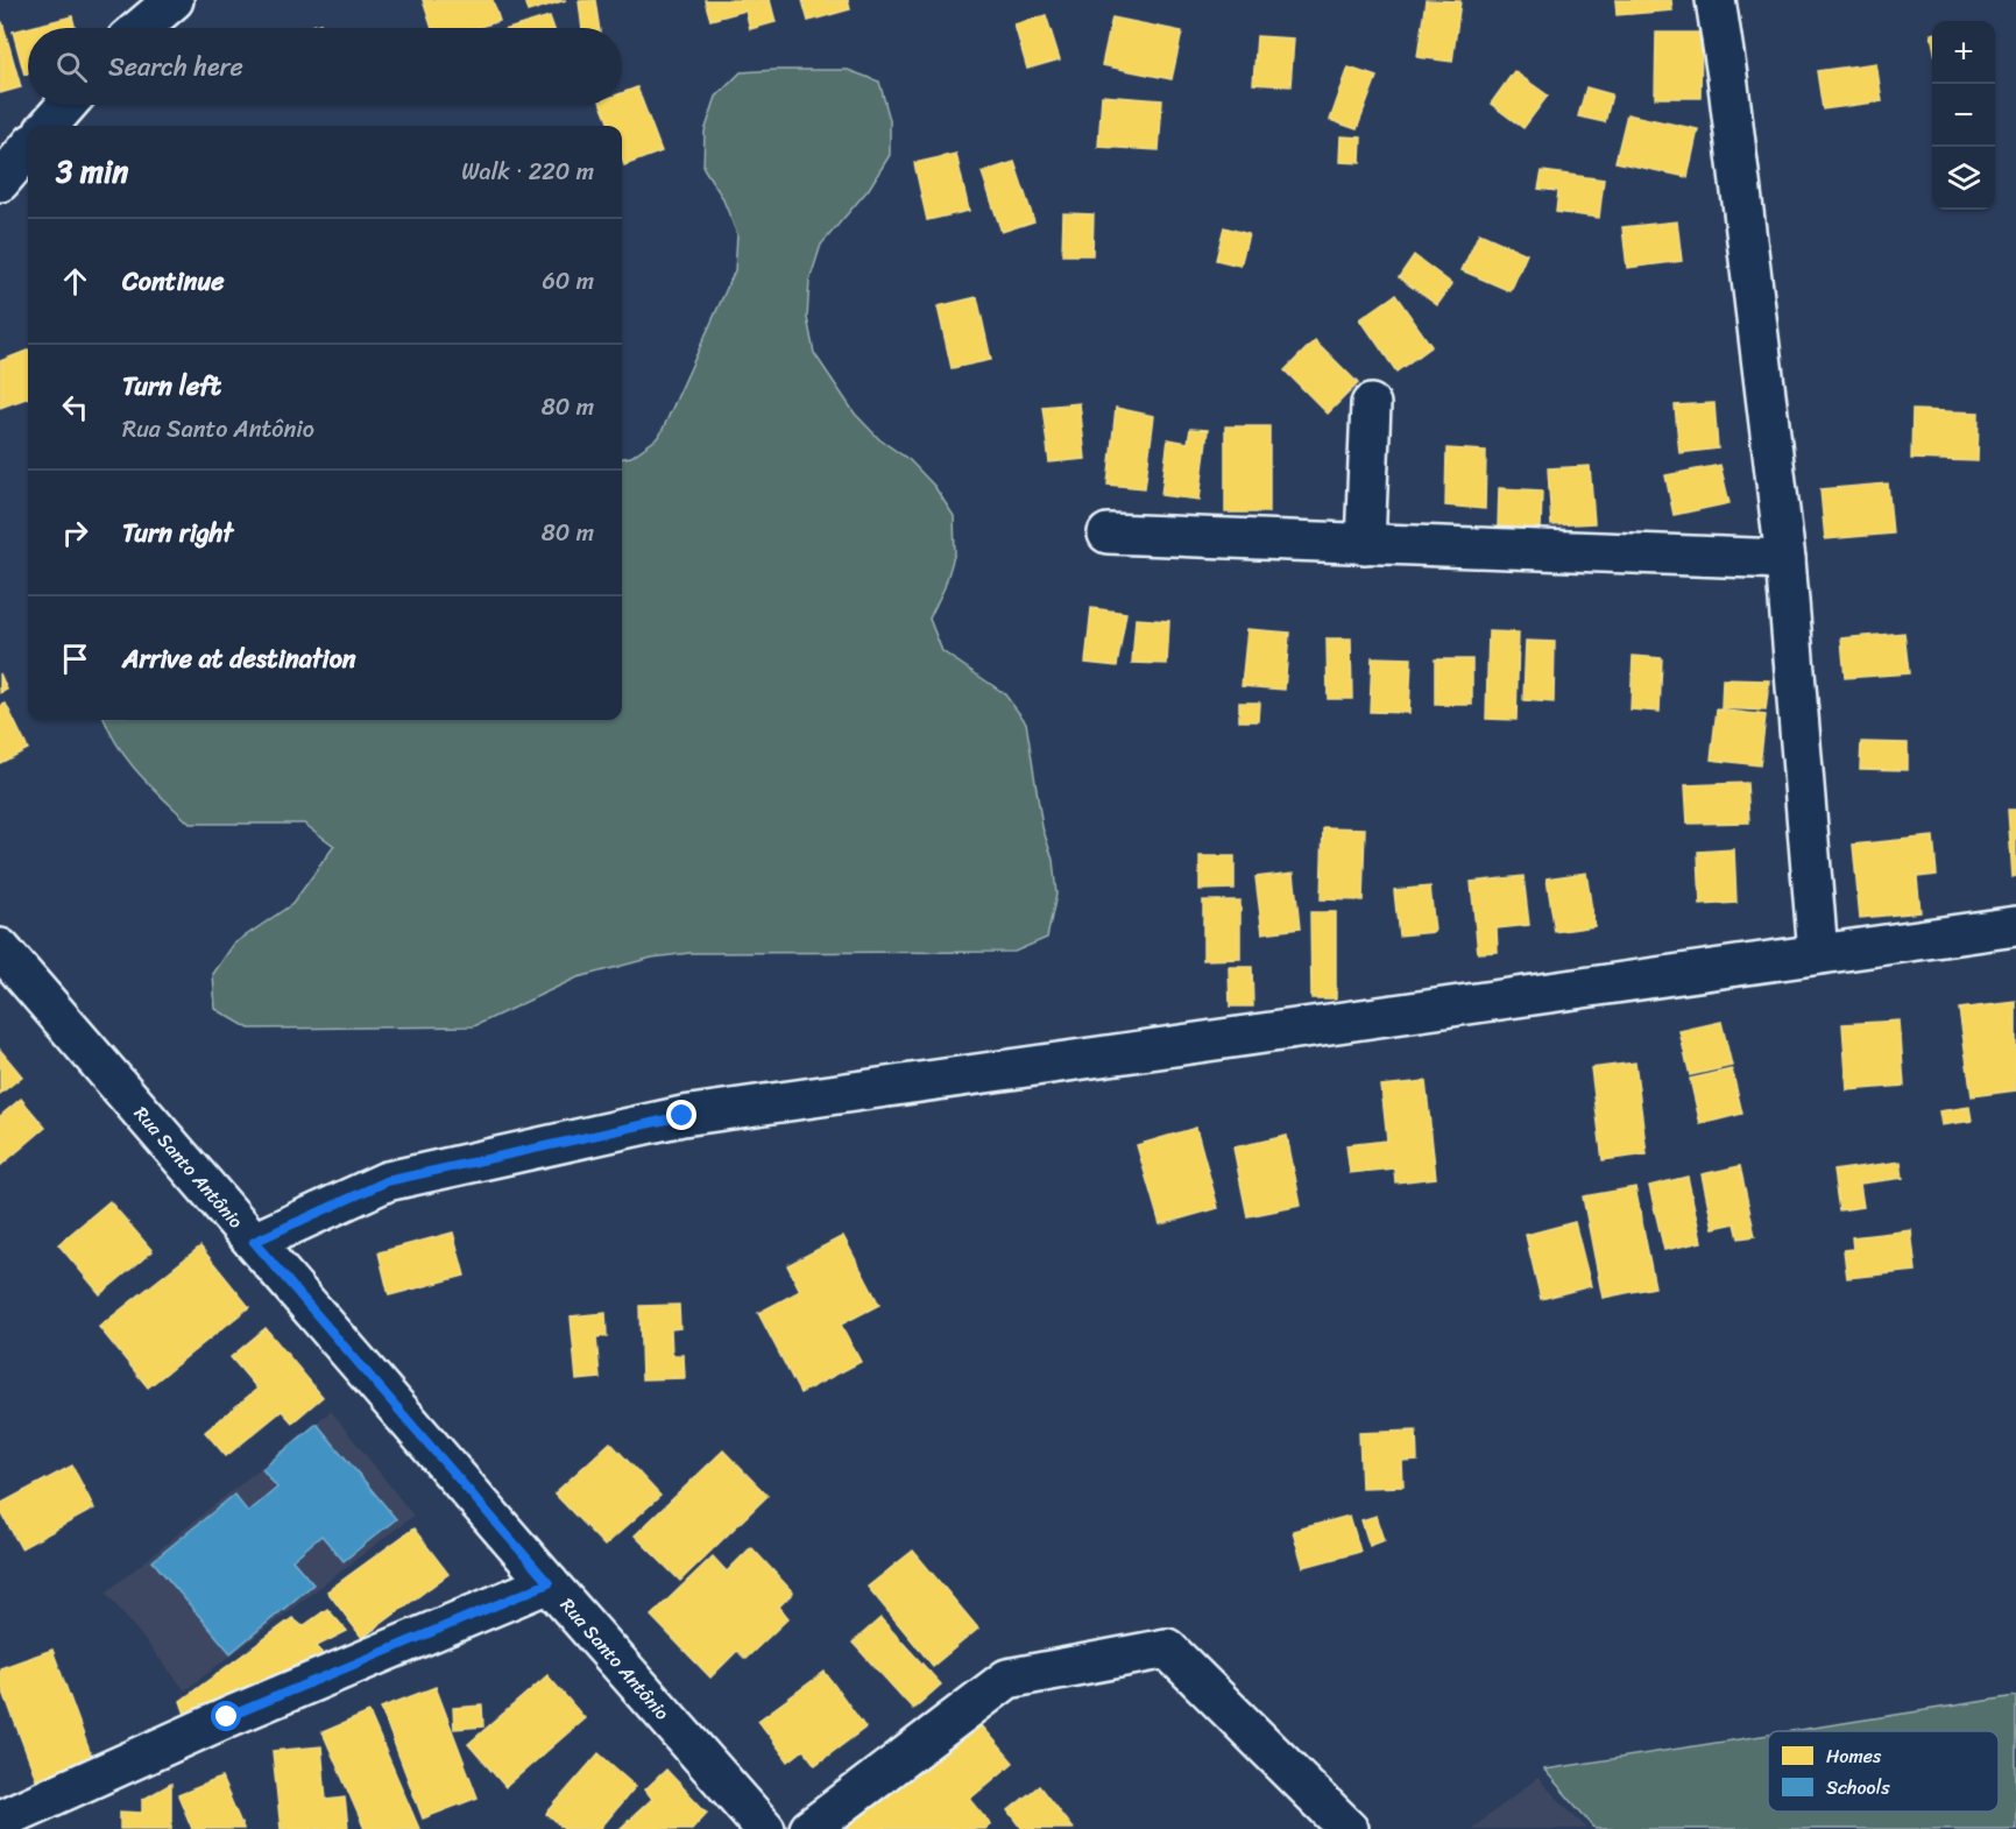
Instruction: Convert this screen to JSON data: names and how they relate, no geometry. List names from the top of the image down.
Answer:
{
  "streets": {
    "street": ["Rua Santo Antônio"]
  },
  "legend": ["Homes", "Schools"],
  "page": {
    "map_buttons": ["+", "−"],
    "search": "Search here",
    "heading": ["3 min", "Walk · 220 m"],
    "list": [
      ["Continue", "60 m"],
      ["Turn left", "Rua Santo Antônio", "80 m"],
      ["Turn right", "80 m"],
      "Arrive at destination"
    ]
  }
}
